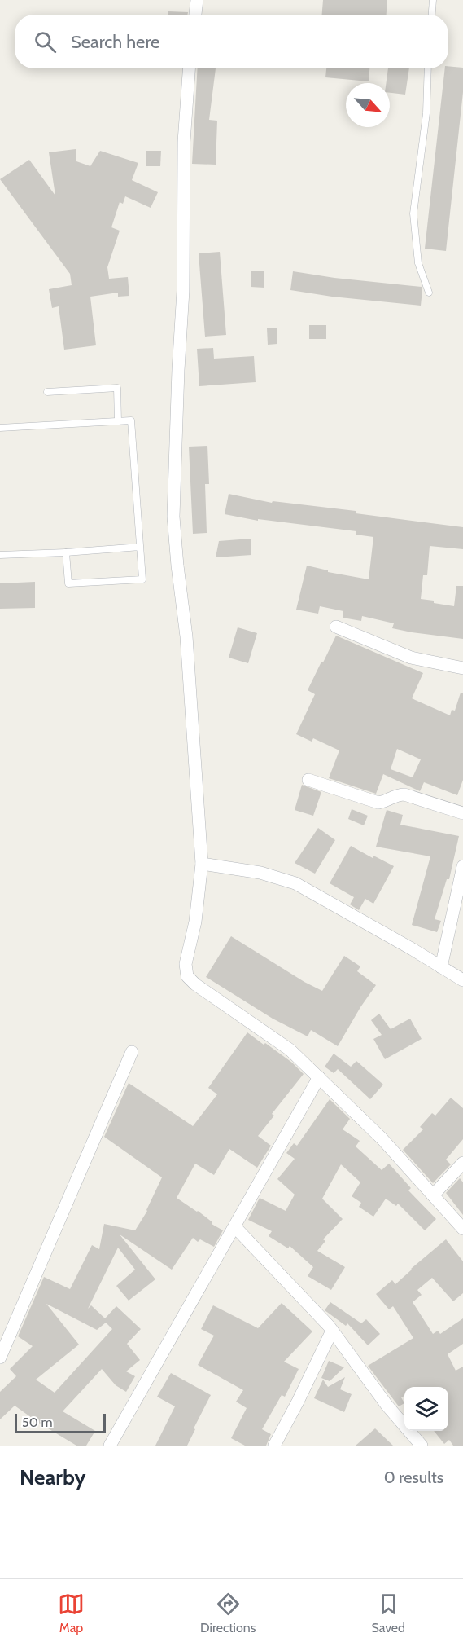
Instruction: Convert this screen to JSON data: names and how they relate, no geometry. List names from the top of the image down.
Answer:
{
  "scale_bar": "50 m",
  "north": "bottom right",
  "page": {
    "search": "Search here",
    "scale": "50 m",
    "heading": ["Nearby", "0 results"],
    "nav": ["Map", "Directions", "Saved"]
  }
}
